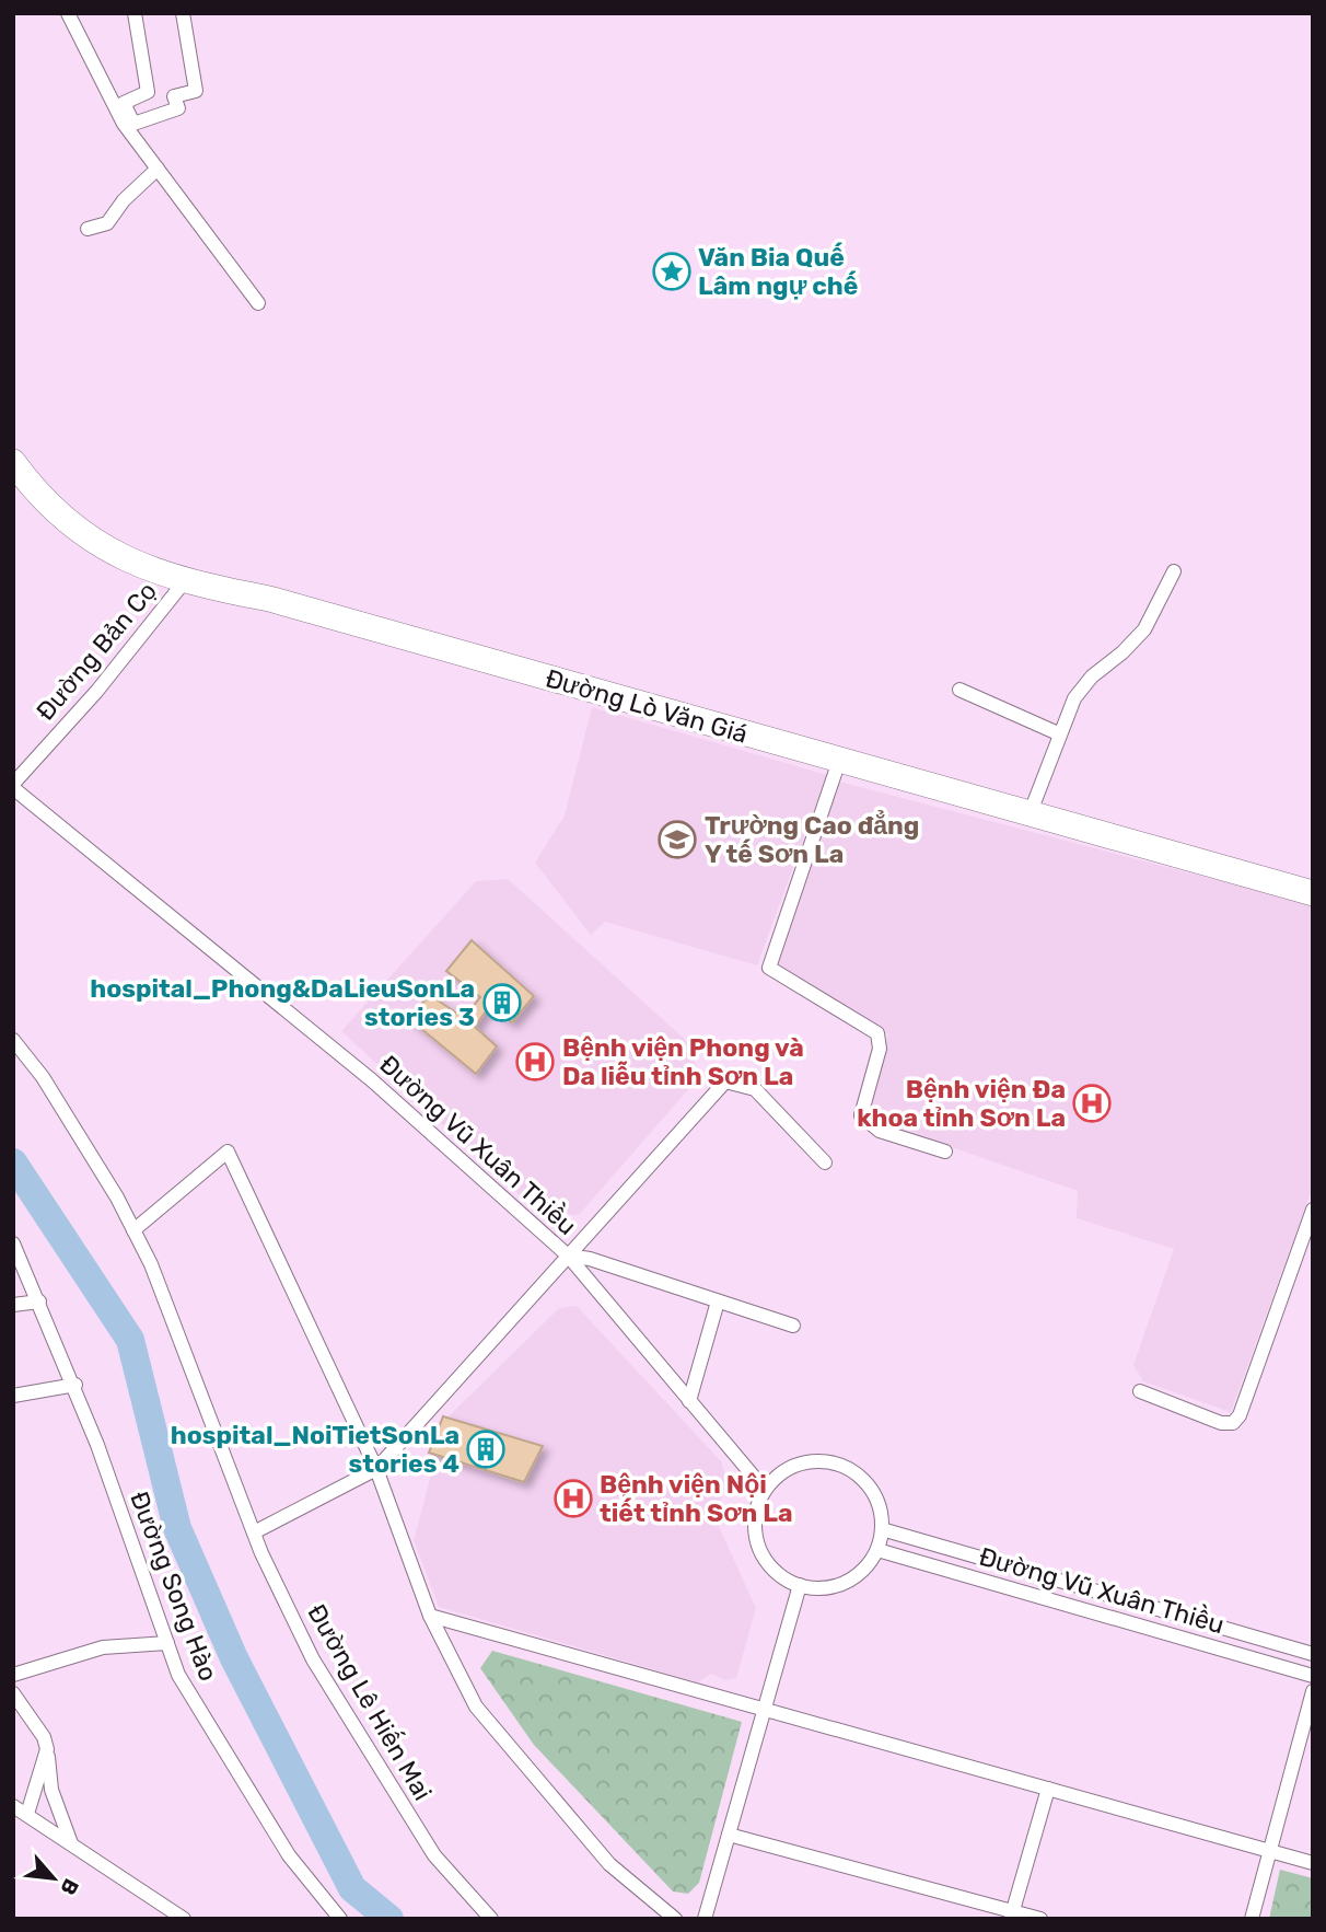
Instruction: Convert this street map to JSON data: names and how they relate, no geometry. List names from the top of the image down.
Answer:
{
  "streets": {
    "highway": ["Đường Lò Văn Giá"],
    "street": [
      "Đường Bản Cọ",
      "Đường Vũ Xuân Thiều",
      "Đường Song Hào",
      "Đường Lê Hiến Mai"
    ]
  },
  "crossings": [
    ["Đường Bản Cọ", "Đường Lò Văn Giá"],
    ["Đường Bản Cọ", "Đường Vũ Xuân Thiều"]
  ],
  "places": {
    "place": ["Văn Bia Quế Lâm ngự chế"],
    "school or university": ["Trường Cao đẳng Y tế Sơn La"],
    "building": ["hospital_Phong&DaLieuSonLa stories 3", "hospital_NoiTietSonLa stories 4"],
    "hospital": ["Bệnh viện Phong và Da liễu tỉnh Sơn La", "Bệnh viện Đa khoa tỉnh Sơn La", "Bệnh viện Nội tiết tỉnh Sơn La"]
  },
  "north": "bottom right"
}
